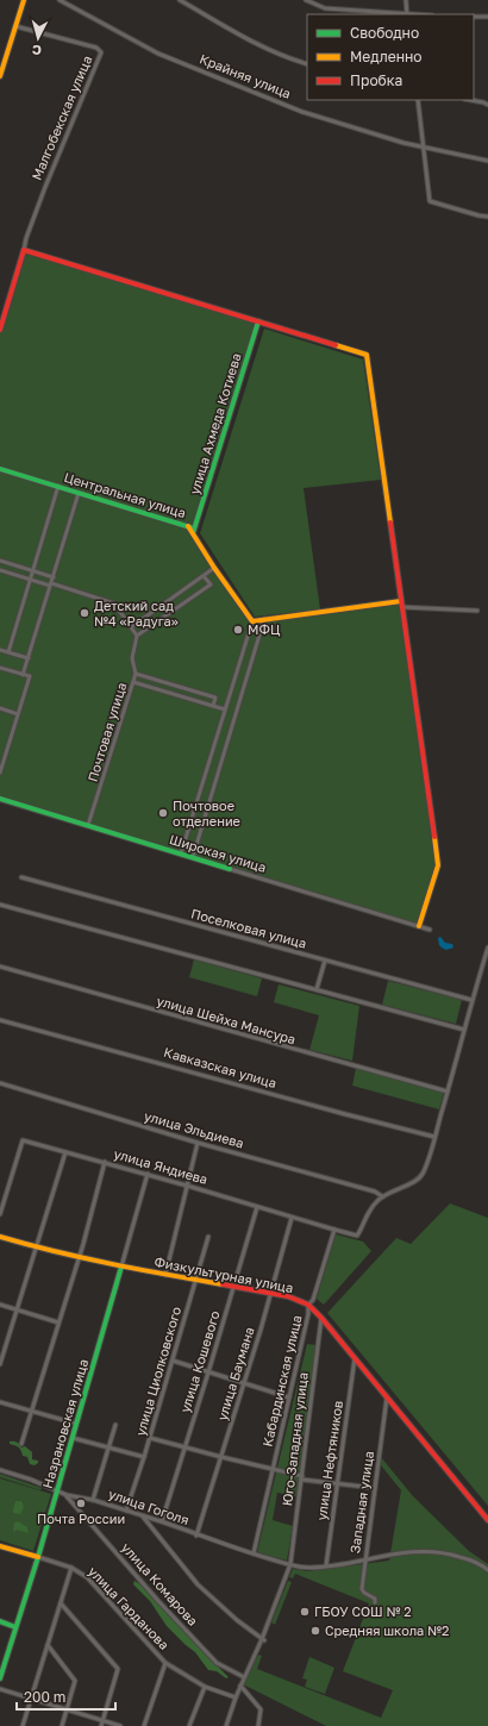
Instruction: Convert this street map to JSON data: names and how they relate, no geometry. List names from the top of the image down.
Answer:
{
  "streets": {
    "street": [
      "Крайняя улица",
      "Малгобекская улица",
      "улица Ахмеда Котиева",
      "Центральная улица",
      "Почтовая улица",
      "Широкая улица",
      "Поселковая улица",
      "улица Шейха Мансура",
      "Кавказская улица",
      "улица Эльдиева",
      "улица Яндиева",
      "Физкультурная улица",
      "улица Кошевого",
      "улица Циолковского",
      "улица Баумана",
      "Кабардинская улица",
      "Назрановская улица",
      "Юго-Западная улица",
      "улица Нефтяников",
      "Западная улица",
      "улица Гоголя",
      "улица Комарова",
      "улица Гарданова"
    ]
  },
  "crossings": [
    ["улица Ахмеда Котиева", "Центральная улица"],
    ["Почтовая улица", "Широкая улица"],
    ["улица Яндиева", "улица Кошевого"],
    ["улица Яндиева", "улица Баумана"],
    ["улица Яндиева", "Назрановская улица"],
    ["Физкультурная улица", "улица Кошевого"],
    ["Физкультурная улица", "улица Циолковского"],
    ["Физкультурная улица", "улица Баумана"],
    ["Физкультурная улица", "Кабардинская улица"],
    ["Физкультурная улица", "Назрановская улица"],
    ["Физкультурная улица", "Юго-Западная улица"],
    ["Физкультурная улица", "улица Нефтяников"],
    ["Физкультурная улица", "Западная улица"],
    ["улица Кошевого", "улица Гоголя"],
    ["улица Циолковского", "улица Гоголя"],
    ["улица Баумана", "улица Гоголя"],
    ["Кабардинская улица", "улица Гоголя"],
    ["Назрановская улица", "улица Гоголя"],
    ["Назрановская улица", "улица Гарданова"],
    ["Юго-Западная улица", "улица Гоголя"],
    ["Юго-Западная улица", "улица Комарова"],
    ["Юго-Западная улица", "улица Гарданова"],
    ["улица Нефтяников", "улица Гоголя"],
    ["Западная улица", "улица Гоголя"],
    ["улица Гоголя", "улица Комарова"]
  ],
  "places": [
    "Детский сад №4 «Радуга»",
    "МФЦ",
    "Почтовое отделение",
    "Почта России",
    "ГБОУ СОШ № 2",
    "Средняя школа №2"
  ],
  "legend": ["Свободно", "Медленно", "Пробка"],
  "scale_bar": "200 m",
  "north": "bottom"
}
